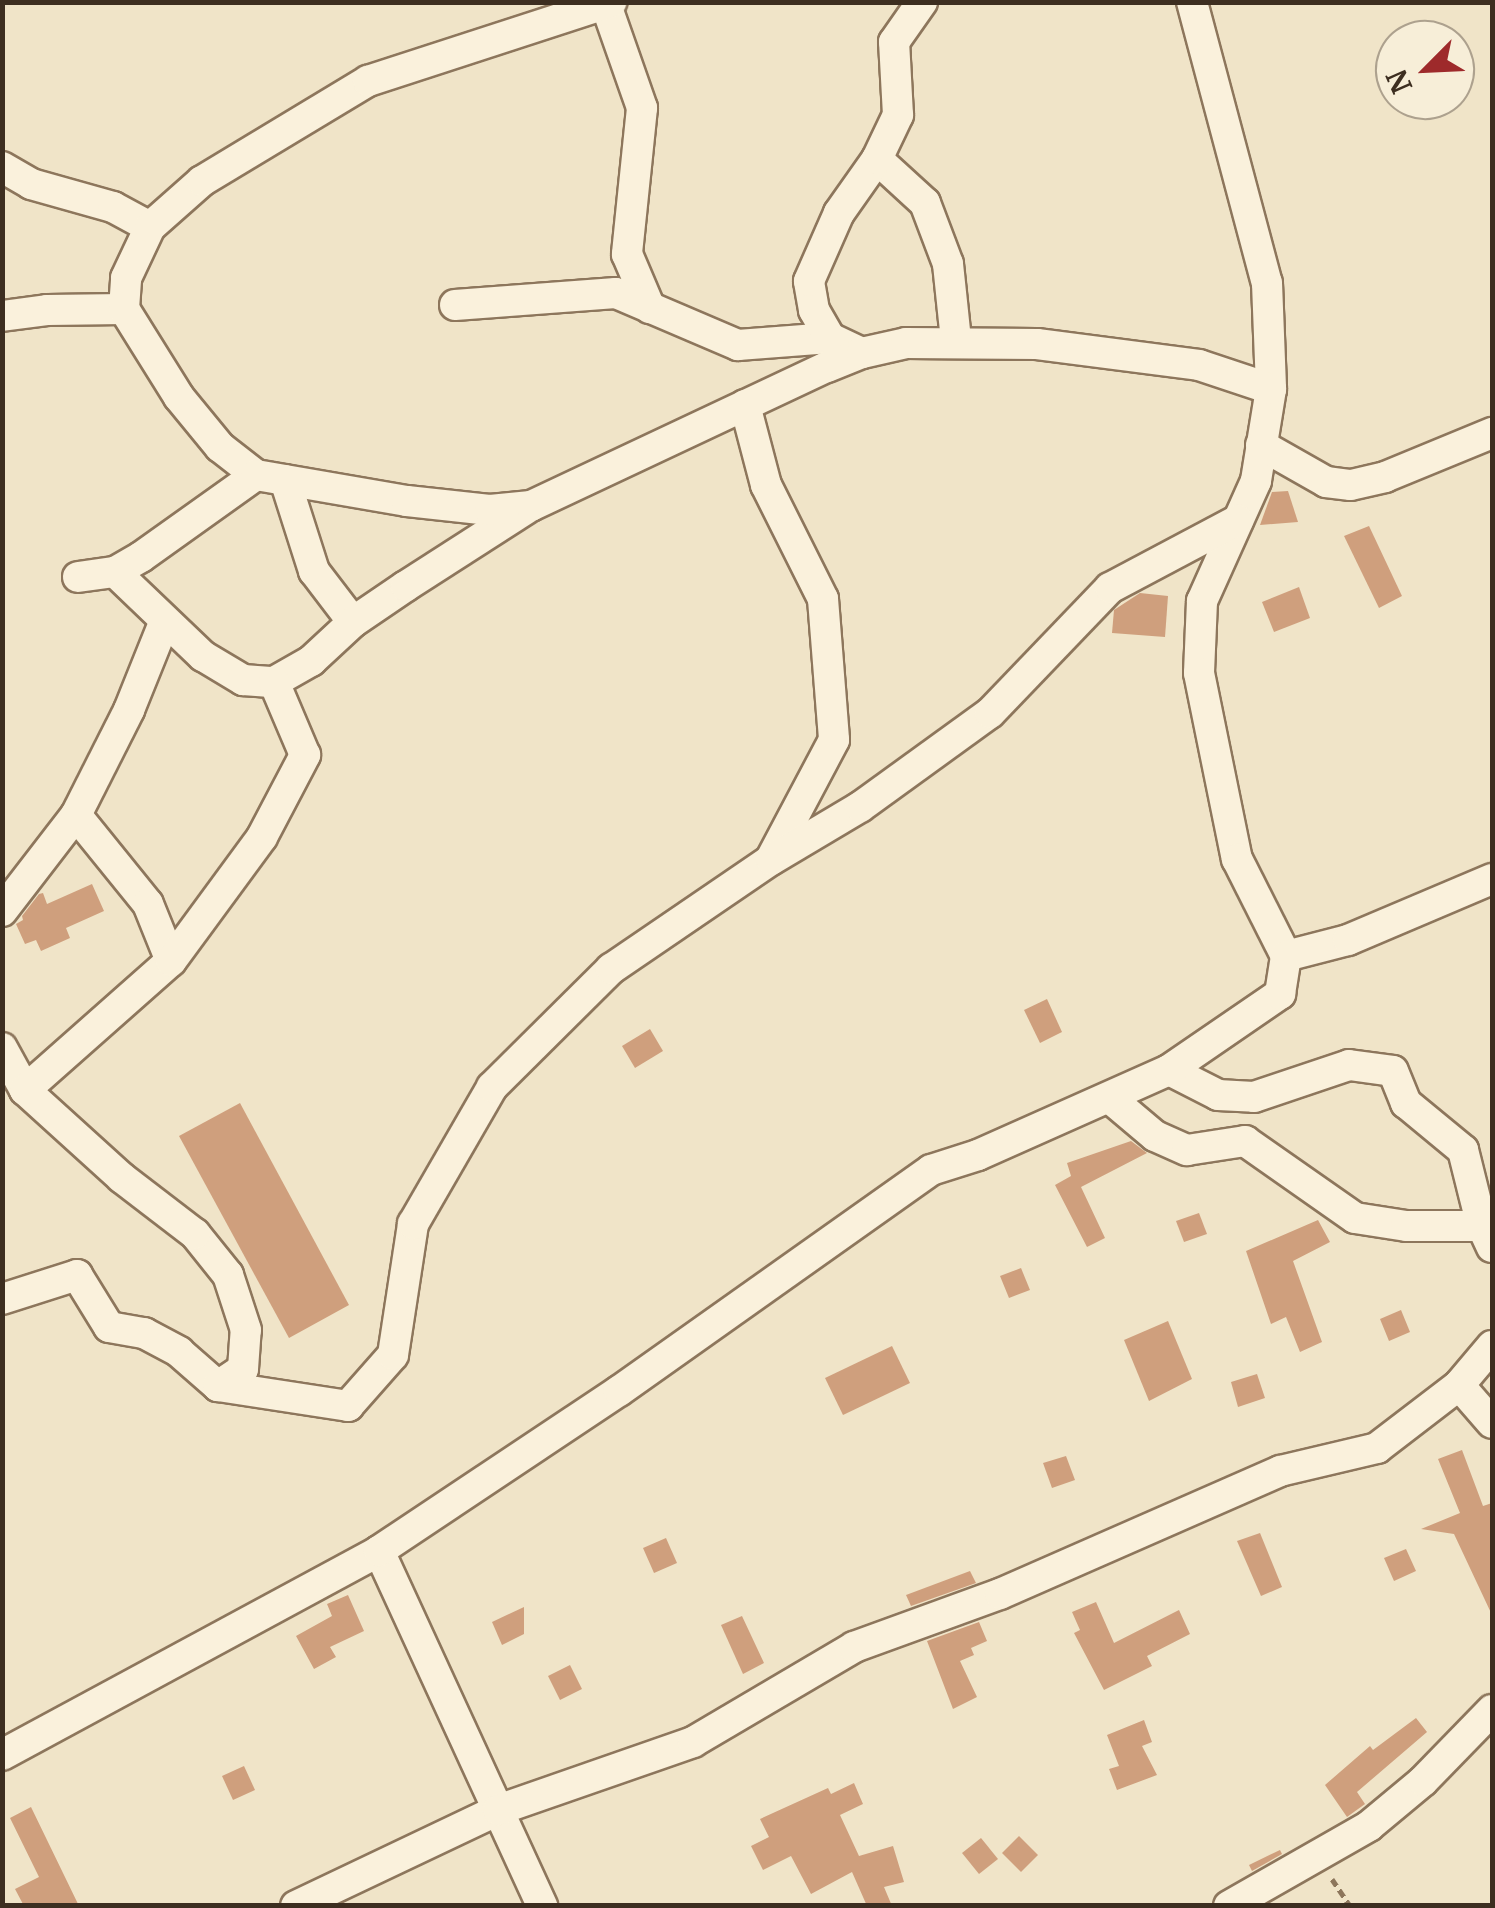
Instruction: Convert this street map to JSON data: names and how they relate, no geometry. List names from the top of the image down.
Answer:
{
  "north": "bottom left"
}
